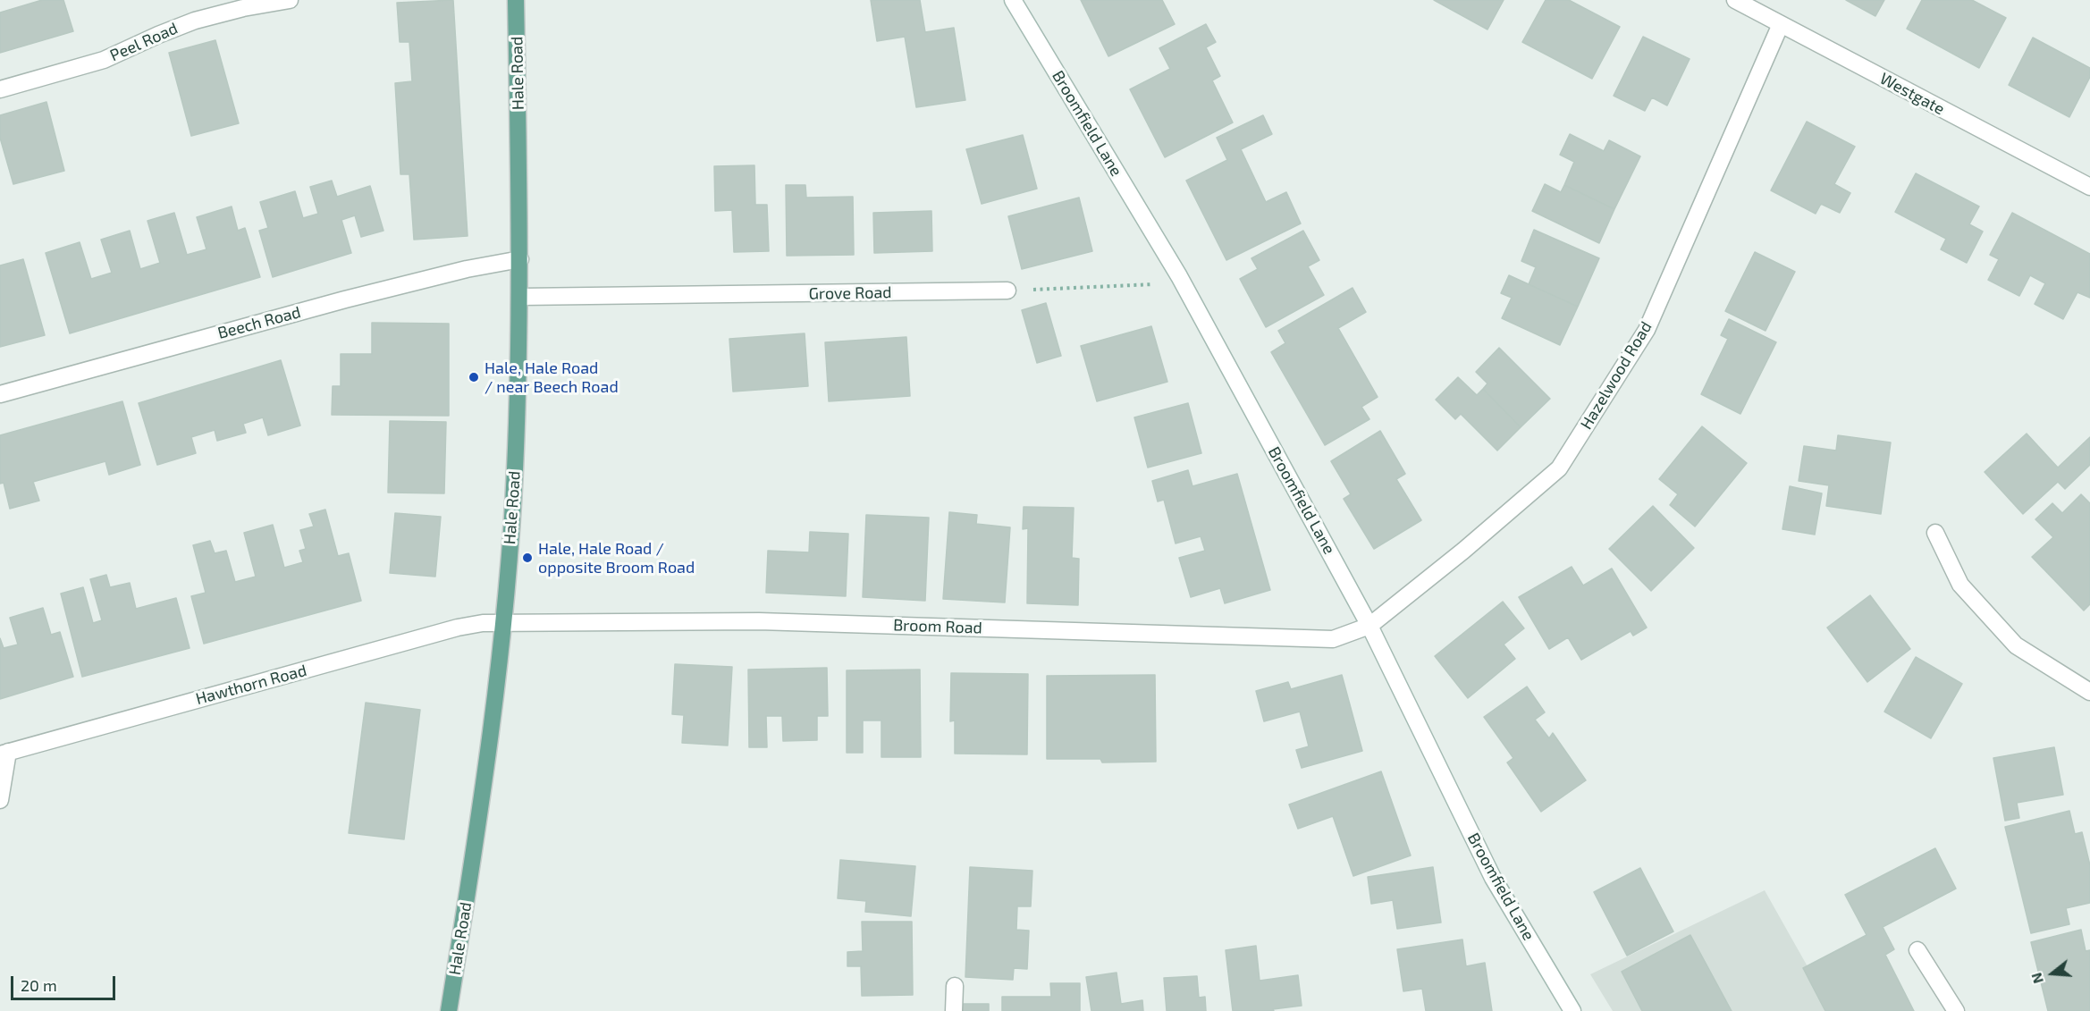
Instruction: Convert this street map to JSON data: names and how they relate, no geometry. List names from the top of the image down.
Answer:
{
  "streets": {
    "main road": ["Hale Road"],
    "street": [
      "Peel Road",
      "Westgate",
      "Broomfield Lane",
      "Grove Road",
      "Beech Road",
      "Hazelwood Road",
      "Broom Road",
      "Hawthorn Road"
    ]
  },
  "crossings": [
    ["Hale Road", "Grove Road"],
    ["Hale Road", "Beech Road"],
    ["Hale Road", "Broom Road"],
    ["Hale Road", "Hawthorn Road"],
    ["Westgate", "Hazelwood Road"],
    ["Broomfield Lane", "Hazelwood Road"],
    ["Broomfield Lane", "Broom Road"],
    ["Hazelwood Road", "Broom Road"],
    ["Broom Road", "Hawthorn Road"]
  ],
  "places": ["Hale, Hale Road / near Beech Road", "Hale, Hale Road / opposite Broom Road"],
  "scale_bar": "20 m",
  "north": "left"
}
